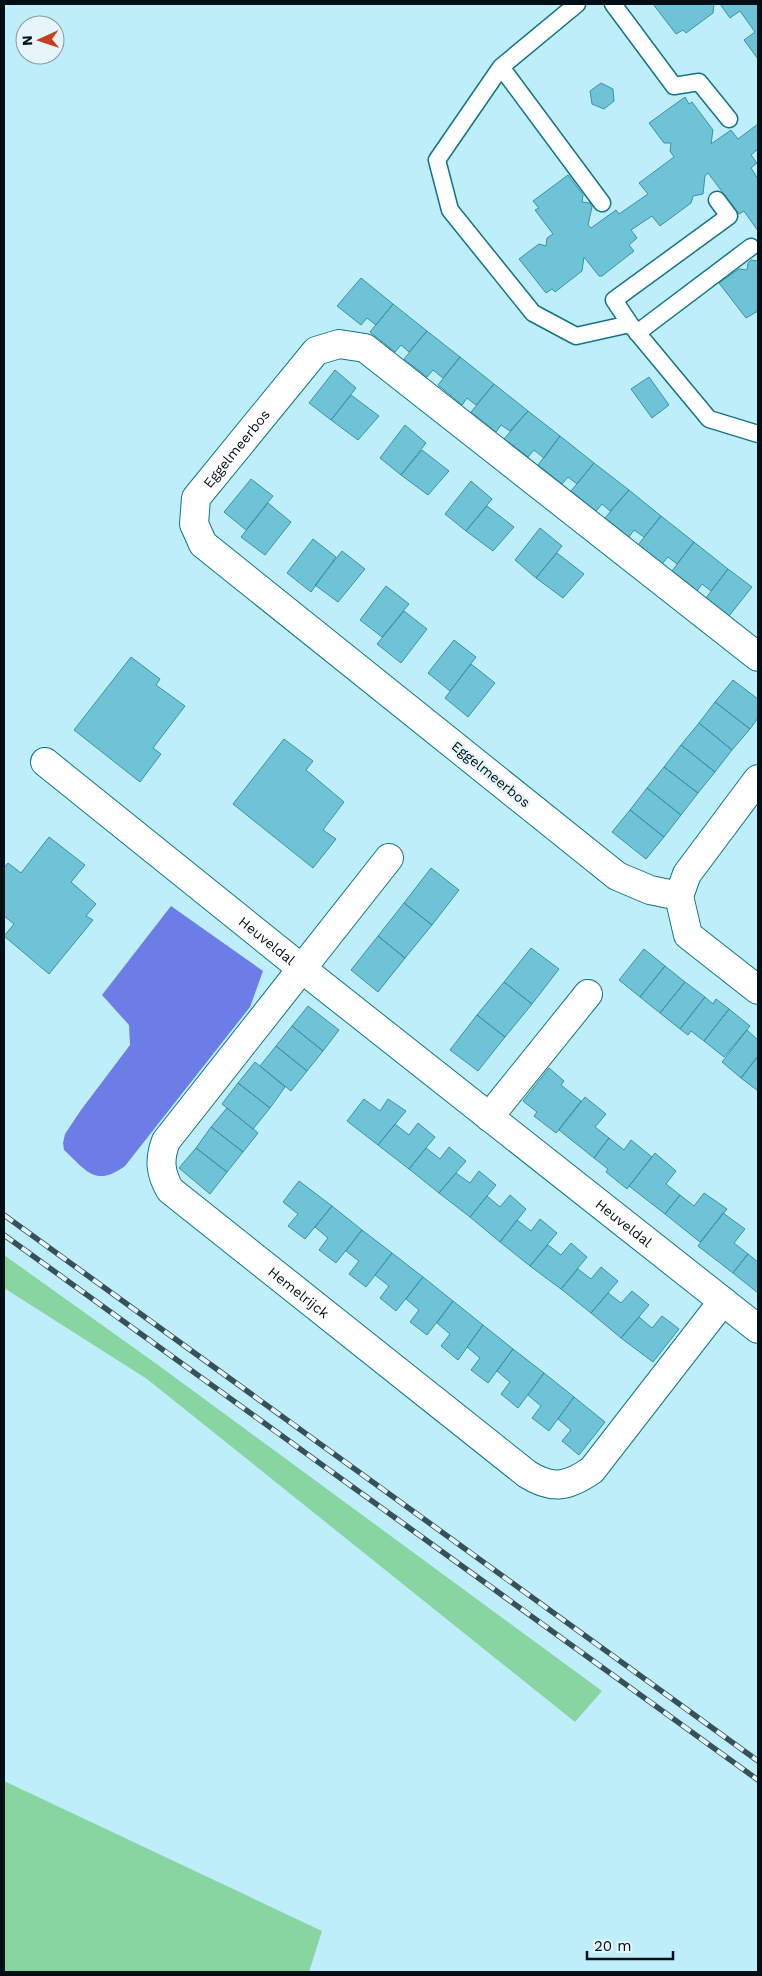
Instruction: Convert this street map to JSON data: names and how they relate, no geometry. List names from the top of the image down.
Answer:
{
  "streets": {
    "street": ["Eggelmeerbos", "Heuveldal", "Hemelrijck"]
  },
  "crossings": [
    ["Heuveldal", "Hemelrijck"]
  ],
  "scale_bar": "20 m",
  "north": "left"
}
